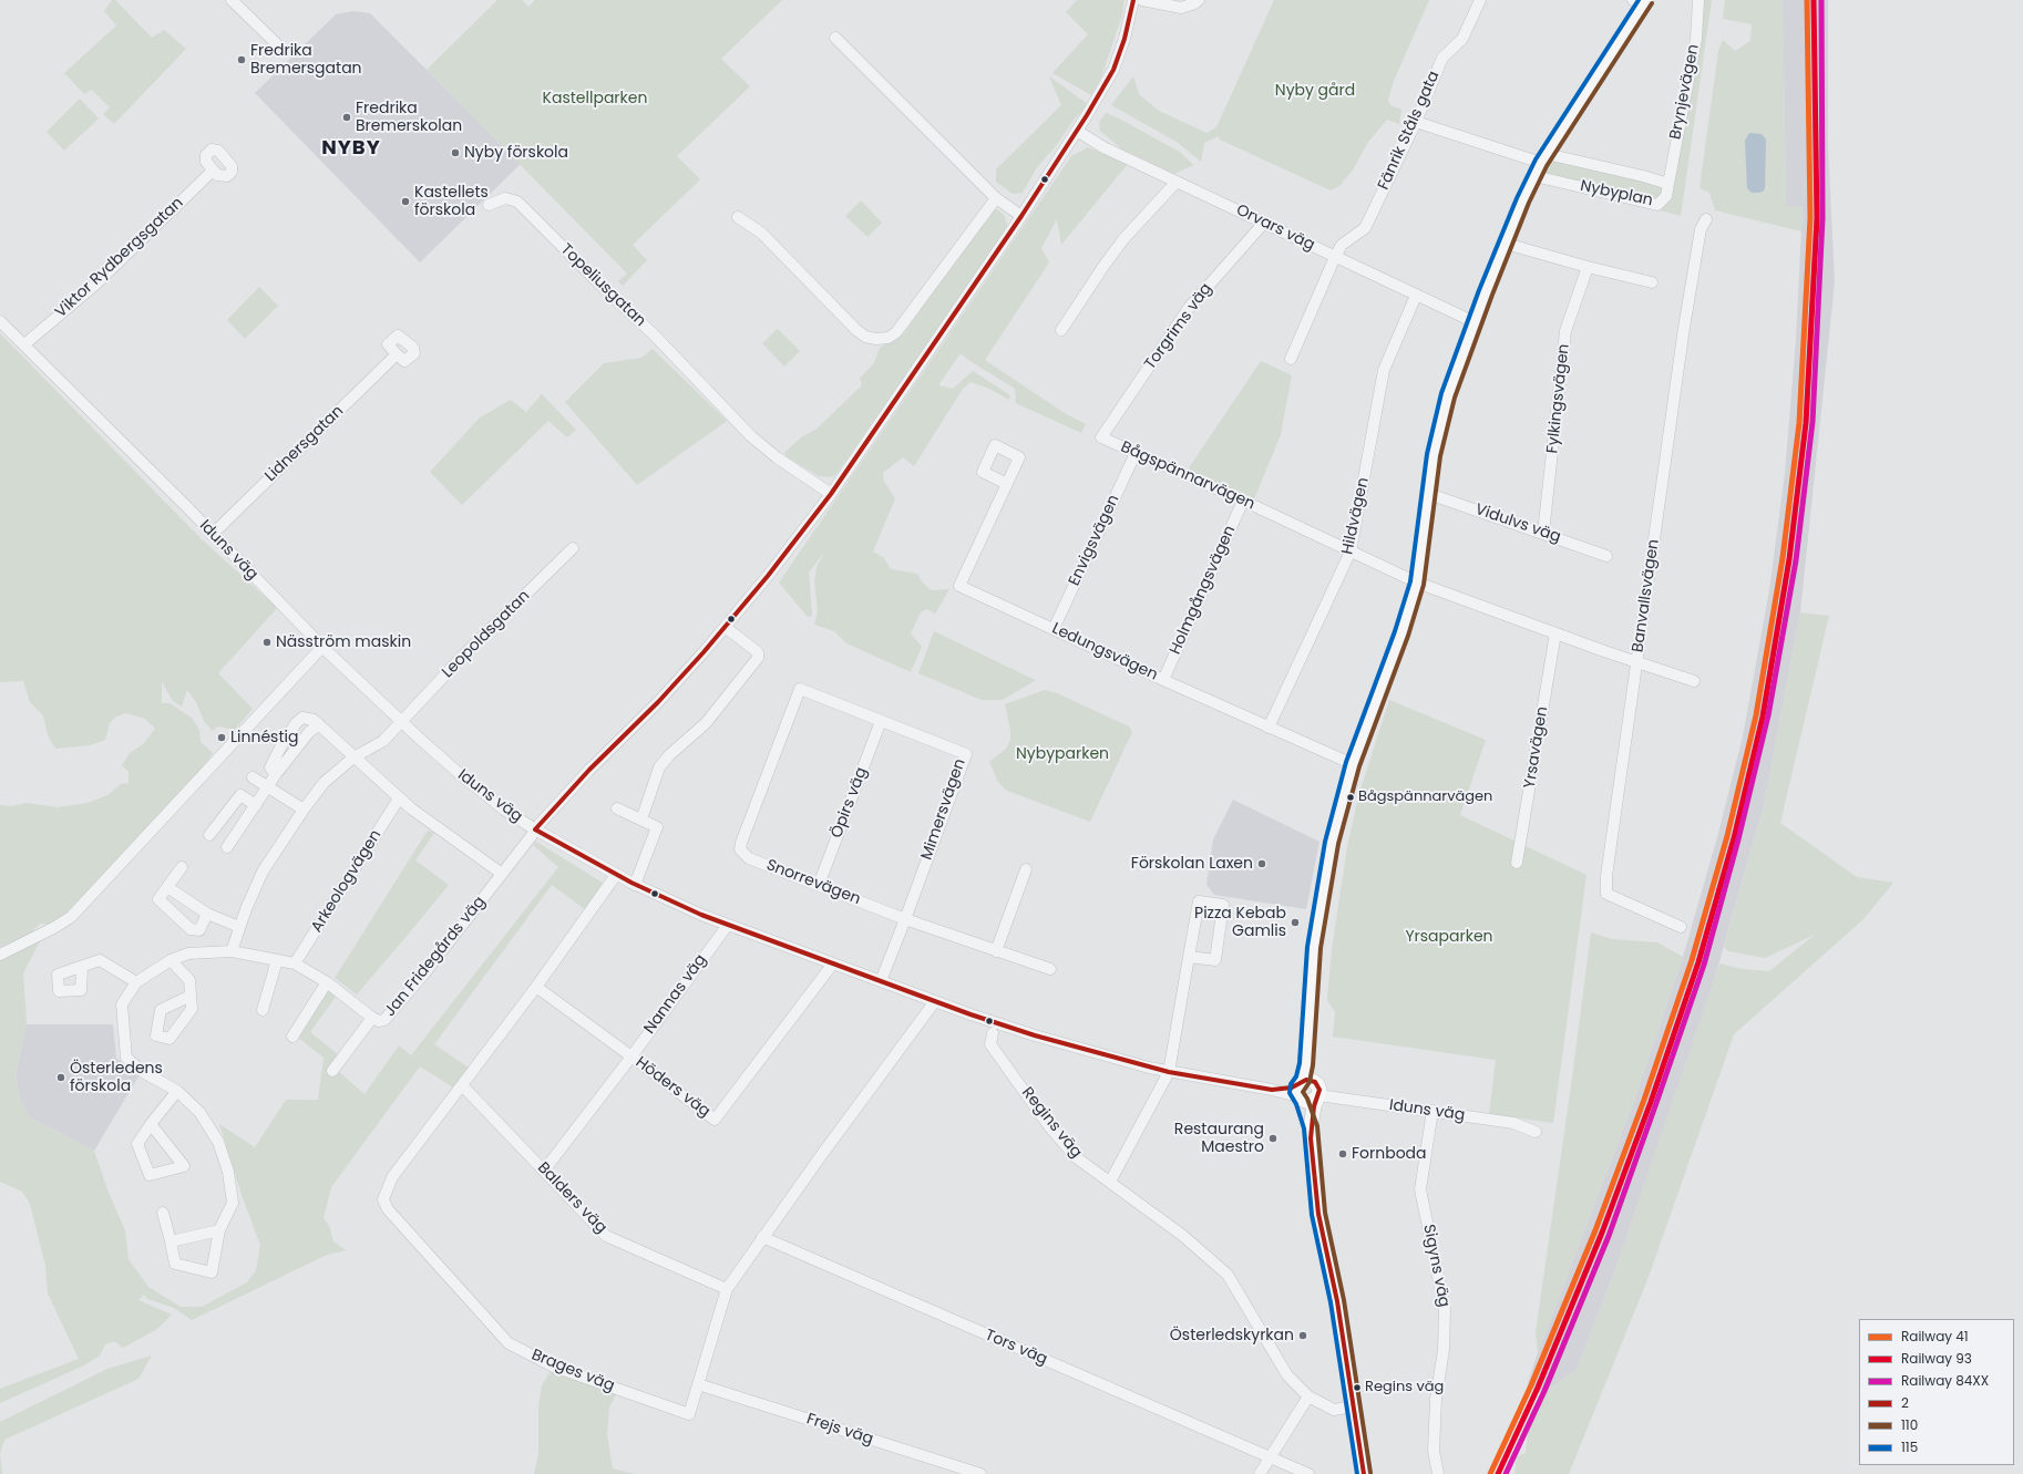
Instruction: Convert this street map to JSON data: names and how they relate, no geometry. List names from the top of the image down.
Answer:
{
  "streets": {
    "street": [
      "Brynjevägen",
      "Fänrik Ståls gata",
      "Nybyplan",
      "Orvars väg",
      "Viktor Rydbergsgatan",
      "Topeliusgatan",
      "Torgrims väg",
      "Fylkingsvägen",
      "Lidnersgatan",
      "Bågspännarvägen",
      "Hildvägen",
      "Vidulvs väg",
      "Envigsvägen",
      "Iduns väg",
      "Holmgångsvägen",
      "Banvallsvägen",
      "Leopoldsgatan",
      "Ledungsvägen",
      "Yrsavägen",
      "Öpirs väg",
      "Mimersvägen",
      "Arkeologvägen",
      "Snorrevägen",
      "Jan Fridegårds väg",
      "Nannas väg",
      "Höders väg",
      "Regins väg",
      "Balders väg",
      "Sigyns väg",
      "Tors väg",
      "Brages väg",
      "Frejs väg"
    ]
  },
  "crossings": [
    ["Brynjevägen", "Nybyplan"],
    ["Fänrik Ståls gata", "Orvars väg"],
    ["Orvars väg", "Torgrims väg"],
    ["Orvars väg", "Hildvägen"],
    ["Orvars väg", "Jan Fridegårds väg"],
    ["Viktor Rydbergsgatan", "Iduns väg"],
    ["Topeliusgatan", "Jan Fridegårds väg"],
    ["Torgrims väg", "Bågspännarvägen"],
    ["Fylkingsvägen", "Vidulvs väg"],
    ["Lidnersgatan", "Iduns väg"],
    ["Bågspännarvägen", "Hildvägen"],
    ["Bågspännarvägen", "Envigsvägen"],
    ["Bågspännarvägen", "Holmgångsvägen"],
    ["Bågspännarvägen", "Banvallsvägen"],
    ["Bågspännarvägen", "Yrsavägen"],
    ["Hildvägen", "Ledungsvägen"],
    ["Envigsvägen", "Ledungsvägen"],
    ["Iduns väg", "Leopoldsgatan"],
    ["Iduns väg", "Mimersvägen"],
    ["Iduns väg", "Jan Fridegårds väg"],
    ["Iduns väg", "Nannas väg"],
    ["Iduns väg", "Höders väg"],
    ["Iduns väg", "Sigyns väg"],
    ["Holmgångsvägen", "Ledungsvägen"],
    ["Öpirs väg", "Mimersvägen"],
    ["Öpirs väg", "Snorrevägen"],
    ["Mimersvägen", "Snorrevägen"],
    ["Nannas väg", "Höders väg"],
    ["Nannas väg", "Balders väg"],
    ["Balders väg", "Brages väg"],
    ["Brages väg", "Frejs väg"]
  ],
  "districts": ["NYBY"],
  "parks": [
    "Nyby gård",
    "Kastellparken",
    "Nybyparken",
    "Yrsaparken"
  ],
  "places": [
    "Fredrika Bremersgatan",
    "Fredrika Bremerskolan",
    "Nyby förskola",
    "Kastellets förskola",
    "Näsström maskin",
    "Linnéstig",
    "Bågspännarvägen",
    "Förskolan Laxen",
    "Pizza Kebab Gamlis",
    "Österledens förskola",
    "Restaurang Maestro",
    "Fornboda",
    "Österledskyrkan",
    "Regins väg"
  ],
  "lines": [
    "rail line 41",
    "rail line 93",
    "rail line 84XX",
    "transit line 2",
    "transit line 115",
    "transit line 110"
  ],
  "legend": [
    "Railway 41",
    "Railway 93",
    "Railway 84XX",
    "2",
    "110",
    "115"
  ]
}
